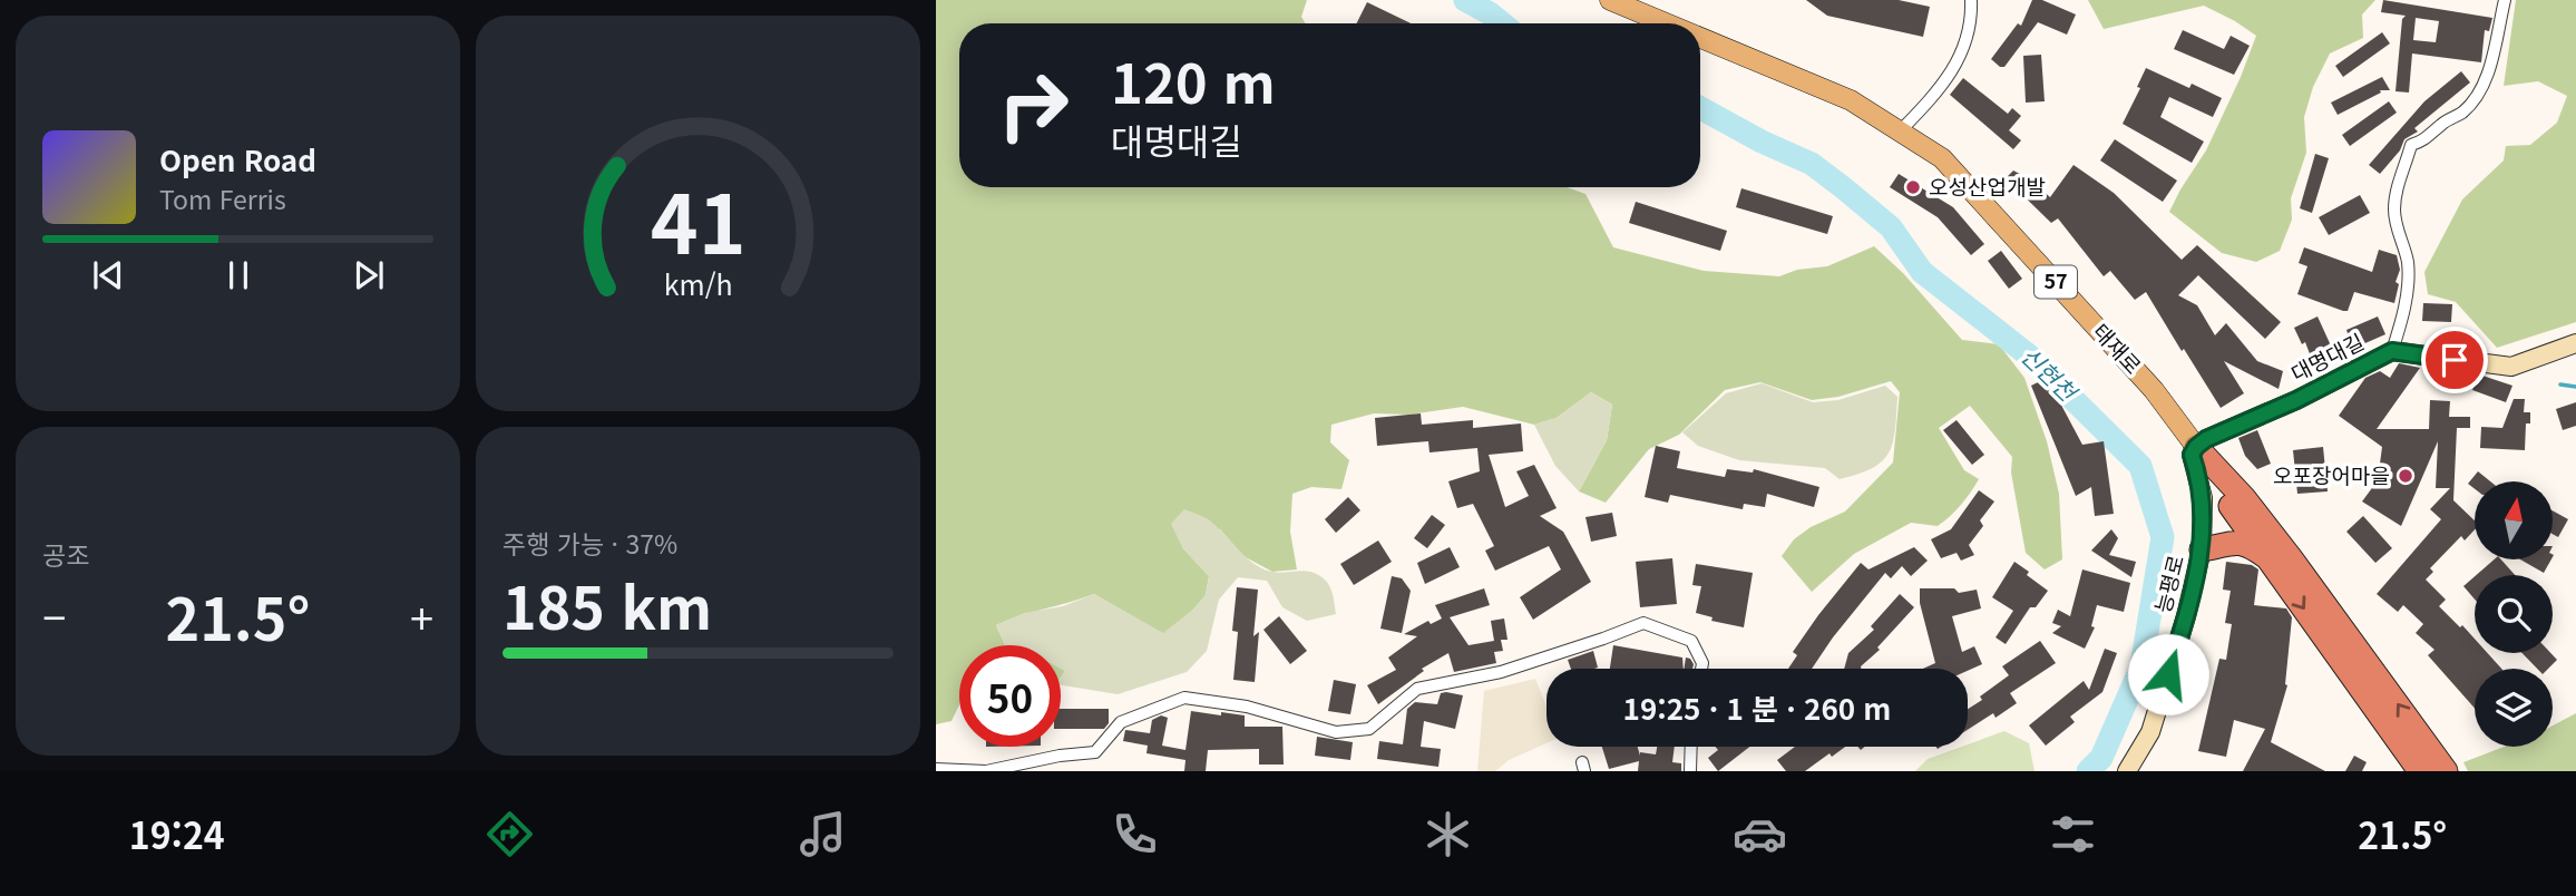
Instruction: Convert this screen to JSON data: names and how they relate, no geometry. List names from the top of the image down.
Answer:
{
  "streets": {
    "highway": ["57", "태재로"],
    "street": ["대명대길", "능평로"]
  },
  "crossings": [
    ["태재로", "대명대길"],
    ["태재로", "능평로"],
    ["대명대길", "능평로"]
  ],
  "water": ["신현천"],
  "places": ["오성산업개발", "오포장어마을"],
  "north": "top",
  "page": {
    "turn": ["120 m", "대명대길"],
    "song": ["Open Road", "Tom Ferris"],
    "tile": [
      "공조",
      ["주행 가능 · 37%", "185 km"]
    ],
    "heat": ["−", "21.5°", "+"],
    "limit": "50",
    "trip": "19:25 · 1 분 · 260 m",
    "tabs": ["19:24", "21.5°"],
    "gauge": ["41", "km/h"]
  }
}
